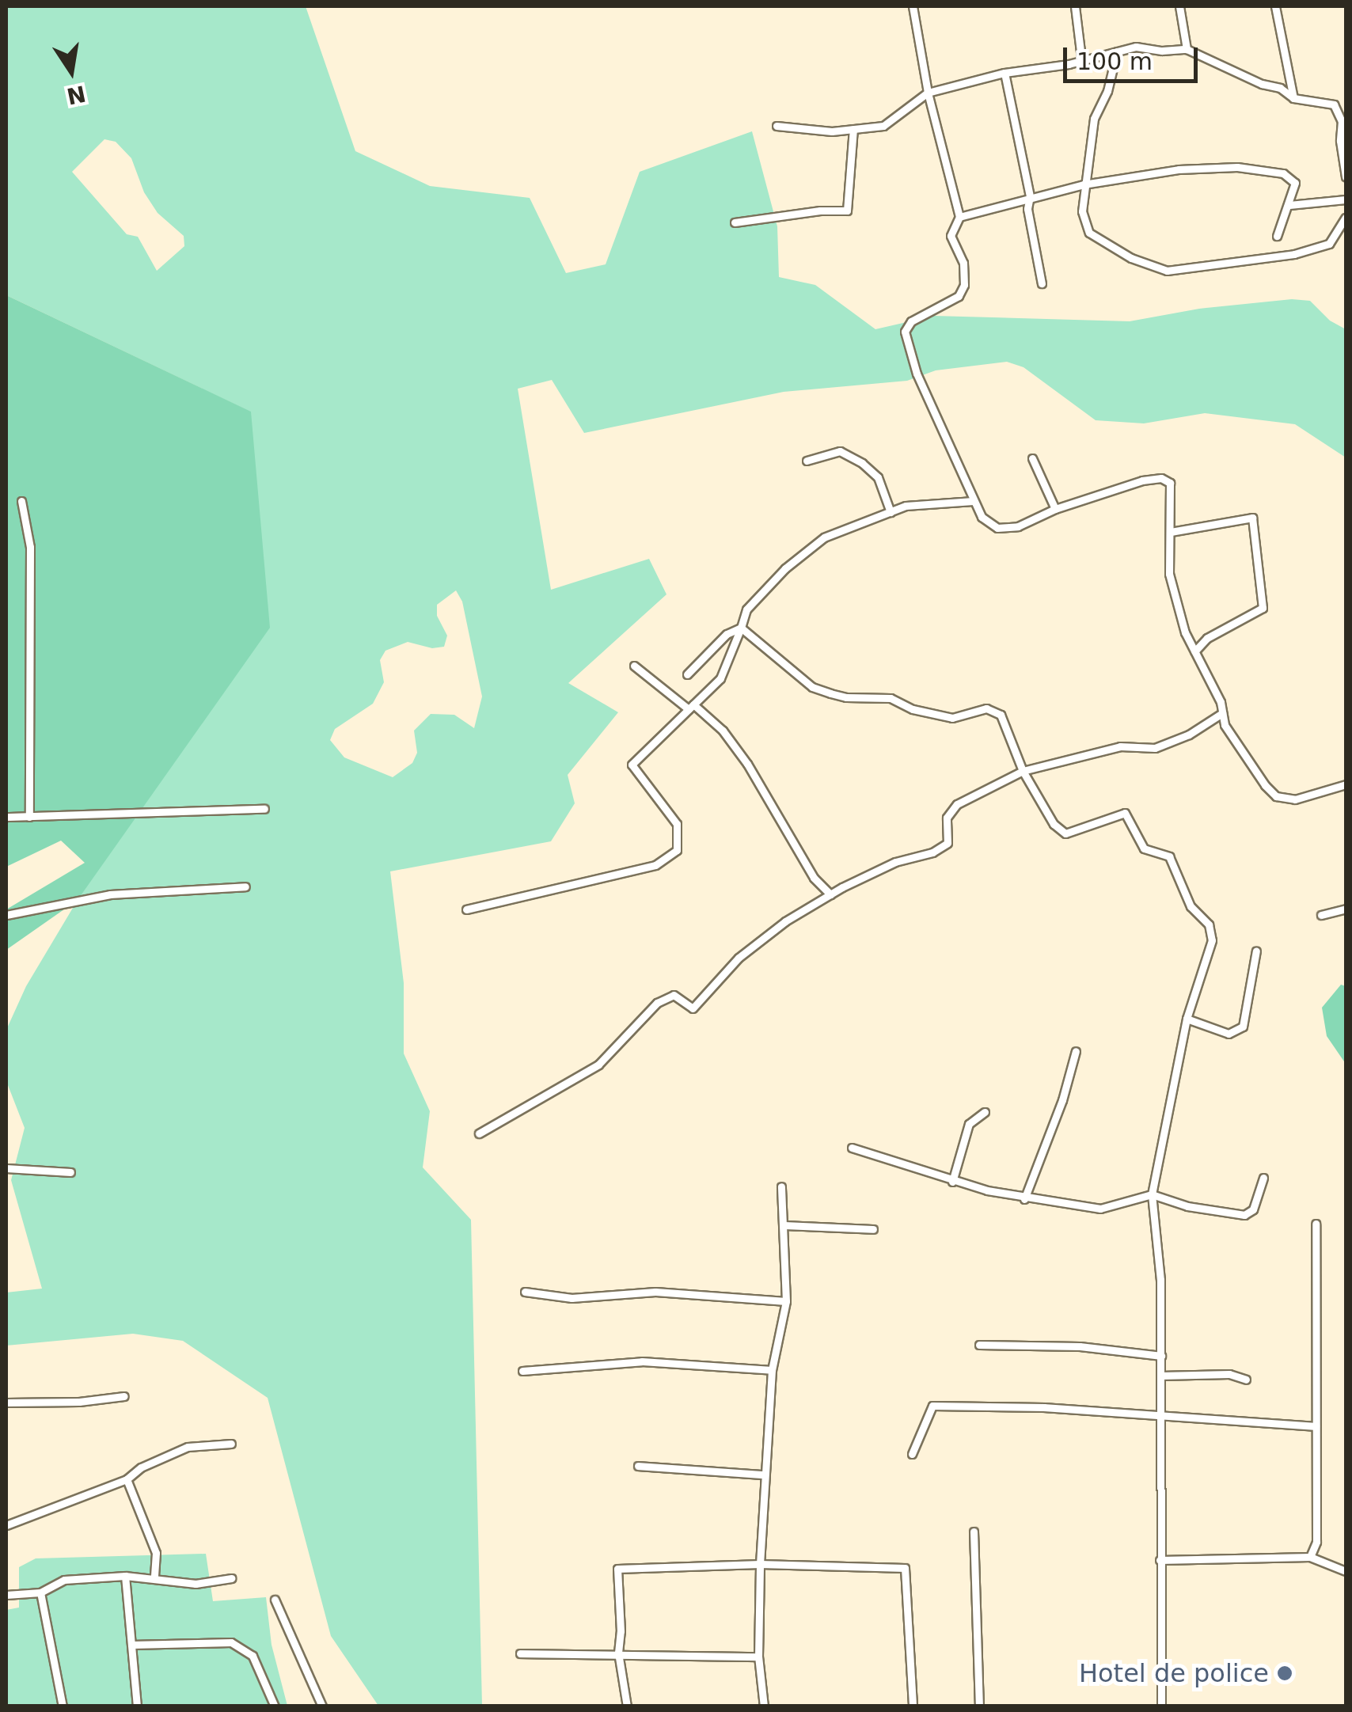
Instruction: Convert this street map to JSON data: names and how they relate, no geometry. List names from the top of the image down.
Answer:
{
  "places": ["Hotel de police"],
  "scale_bar": "100 m",
  "north": "bottom"
}
